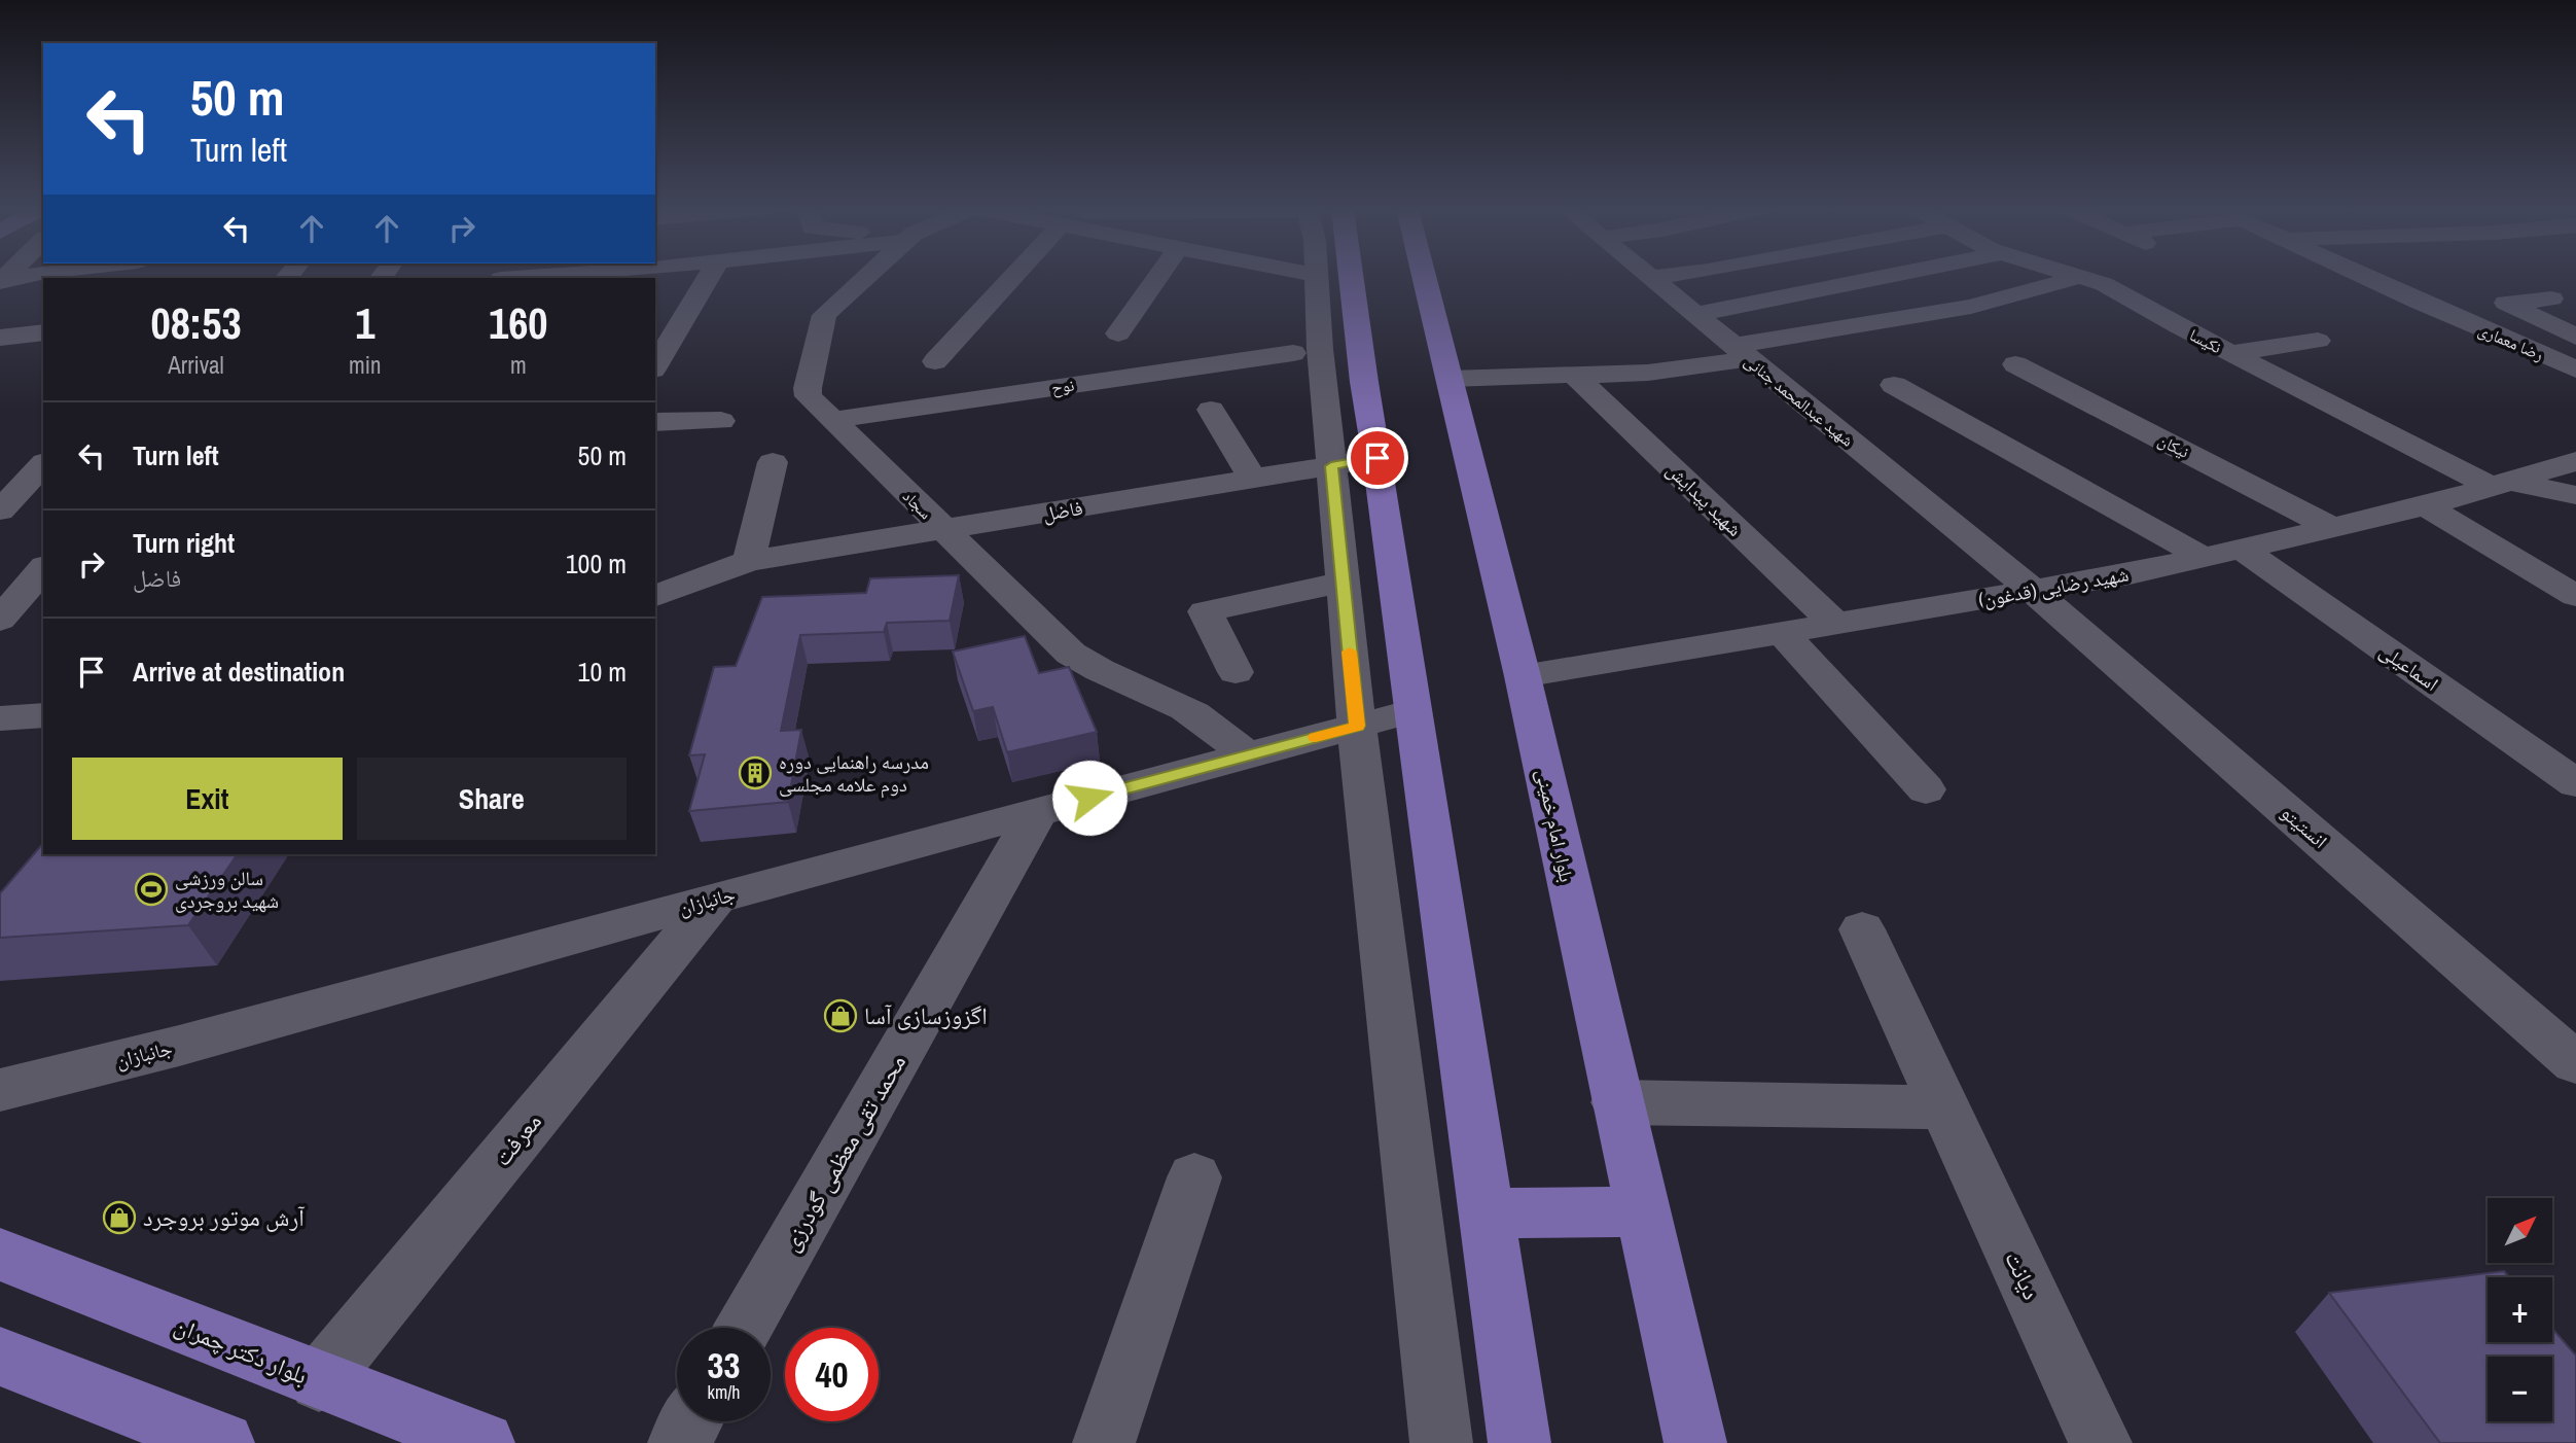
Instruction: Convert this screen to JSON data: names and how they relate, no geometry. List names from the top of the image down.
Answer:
{
  "streets": {
    "main road": ["بلوار امام خمینی", "بلوار دکتر چمران"],
    "street": [
      "نکیسا",
      "رضا معماری",
      "نوح",
      "شهید عبدالمحمد جنانی",
      "نیکان",
      "شهید پیدایش",
      "سجاد",
      "فاضل",
      "(قدغون) شهید رضایی",
      "اسماعیلی",
      "انستیتو",
      "جانبازان",
      "معرفت",
      "محمد تقی معظمی گودرزی",
      "دیانت"
    ]
  },
  "crossings": [
    ["نکیسا", "(قدغون) شهید رضایی"],
    ["نوح", "سجاد"],
    ["شهید عبدالمحمد جنانی", "(قدغون) شهید رضایی"],
    ["شهید عبدالمحمد جنانی", "انستیتو"],
    ["نیکان", "(قدغون) شهید رضایی"],
    ["شهید پیدایش", "(قدغون) شهید رضایی"],
    ["سجاد", "فاضل"],
    ["سجاد", "جانبازان"],
    ["(قدغون) شهید رضایی", "اسماعیلی"],
    ["(قدغون) شهید رضایی", "بلوار امام خمینی"],
    ["(قدغون) شهید رضایی", "انستیتو"],
    ["جانبازان", "معرفت"],
    ["جانبازان", "محمد تقی معظمی گودرزی"],
    ["معرفت", "بلوار دکتر چمران"]
  ],
  "places": {
    "building": ["مدرسه راهنمایی دوره دوم علامه مجلسی"],
    "sports": ["سالن ورزشی شهید بروجردی"],
    "shop": ["اگزوزسازی آسا", "آرش موتور بروجرد"]
  },
  "north": "top right",
  "page": {
    "turn": ["50 m", "Turn left"],
    "eta": [
      "08:53",
      "Arrival",
      "1",
      "min",
      "160",
      "m"
    ],
    "list": [
      {
        "name": "Turn left",
        "value": "50 m"
      },
      {
        "name": "Turn right",
        "note": "فاضل",
        "value": "100 m"
      },
      {
        "name": "Arrive at destination",
        "value": "10 m"
      }
    ],
    "buttons": ["Exit", "Share"],
    "map_buttons": ["+", "−"],
    "speed": "33 km/h",
    "limit": "40"
  }
}
